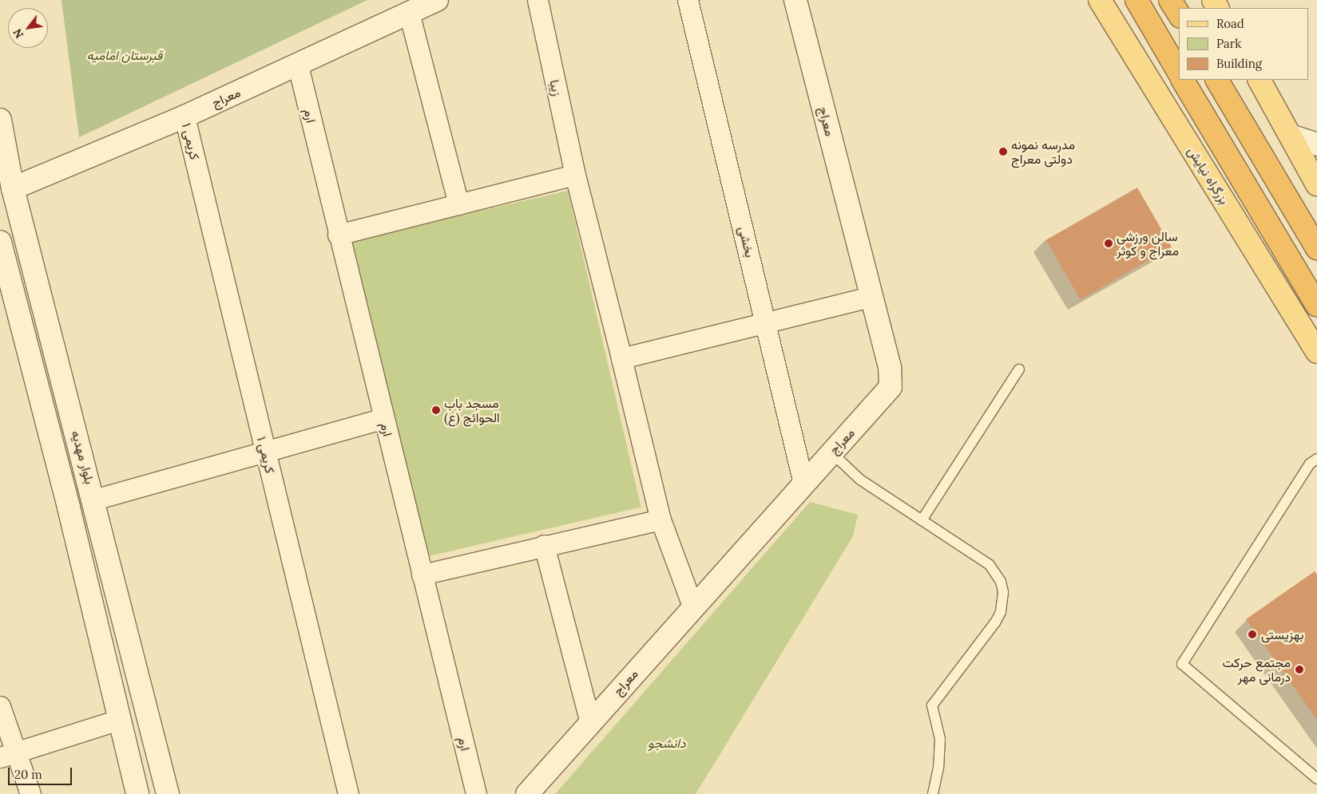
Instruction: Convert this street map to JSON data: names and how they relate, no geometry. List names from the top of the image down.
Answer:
{
  "streets": {
    "highway": ["بزرگراه نیایش"],
    "street": [
      "زیبا",
      "معراج",
      "ارم",
      "کریمی ۱",
      "بخشی",
      "بلوار مهدیه"
    ]
  },
  "crossings": [
    ["زیبا", "معراج"],
    ["معراج", "ارم"],
    ["معراج", "کریمی ۱"],
    ["معراج", "بخشی"],
    ["معراج", "بلوار مهدیه"]
  ],
  "parks": ["قبرستان امامیه", "دانشجو"],
  "places": [
    "مدرسه نمونه دولتی معراج",
    "سالن ورزشی معراج و کوثر",
    "مسجد باب الحوائج (ع)",
    "بهزیستی",
    "مجتمع حرکت درمانی مهر"
  ],
  "legend": ["Road", "Park", "Building"],
  "scale_bar": "20 m",
  "north": "bottom left"
}
